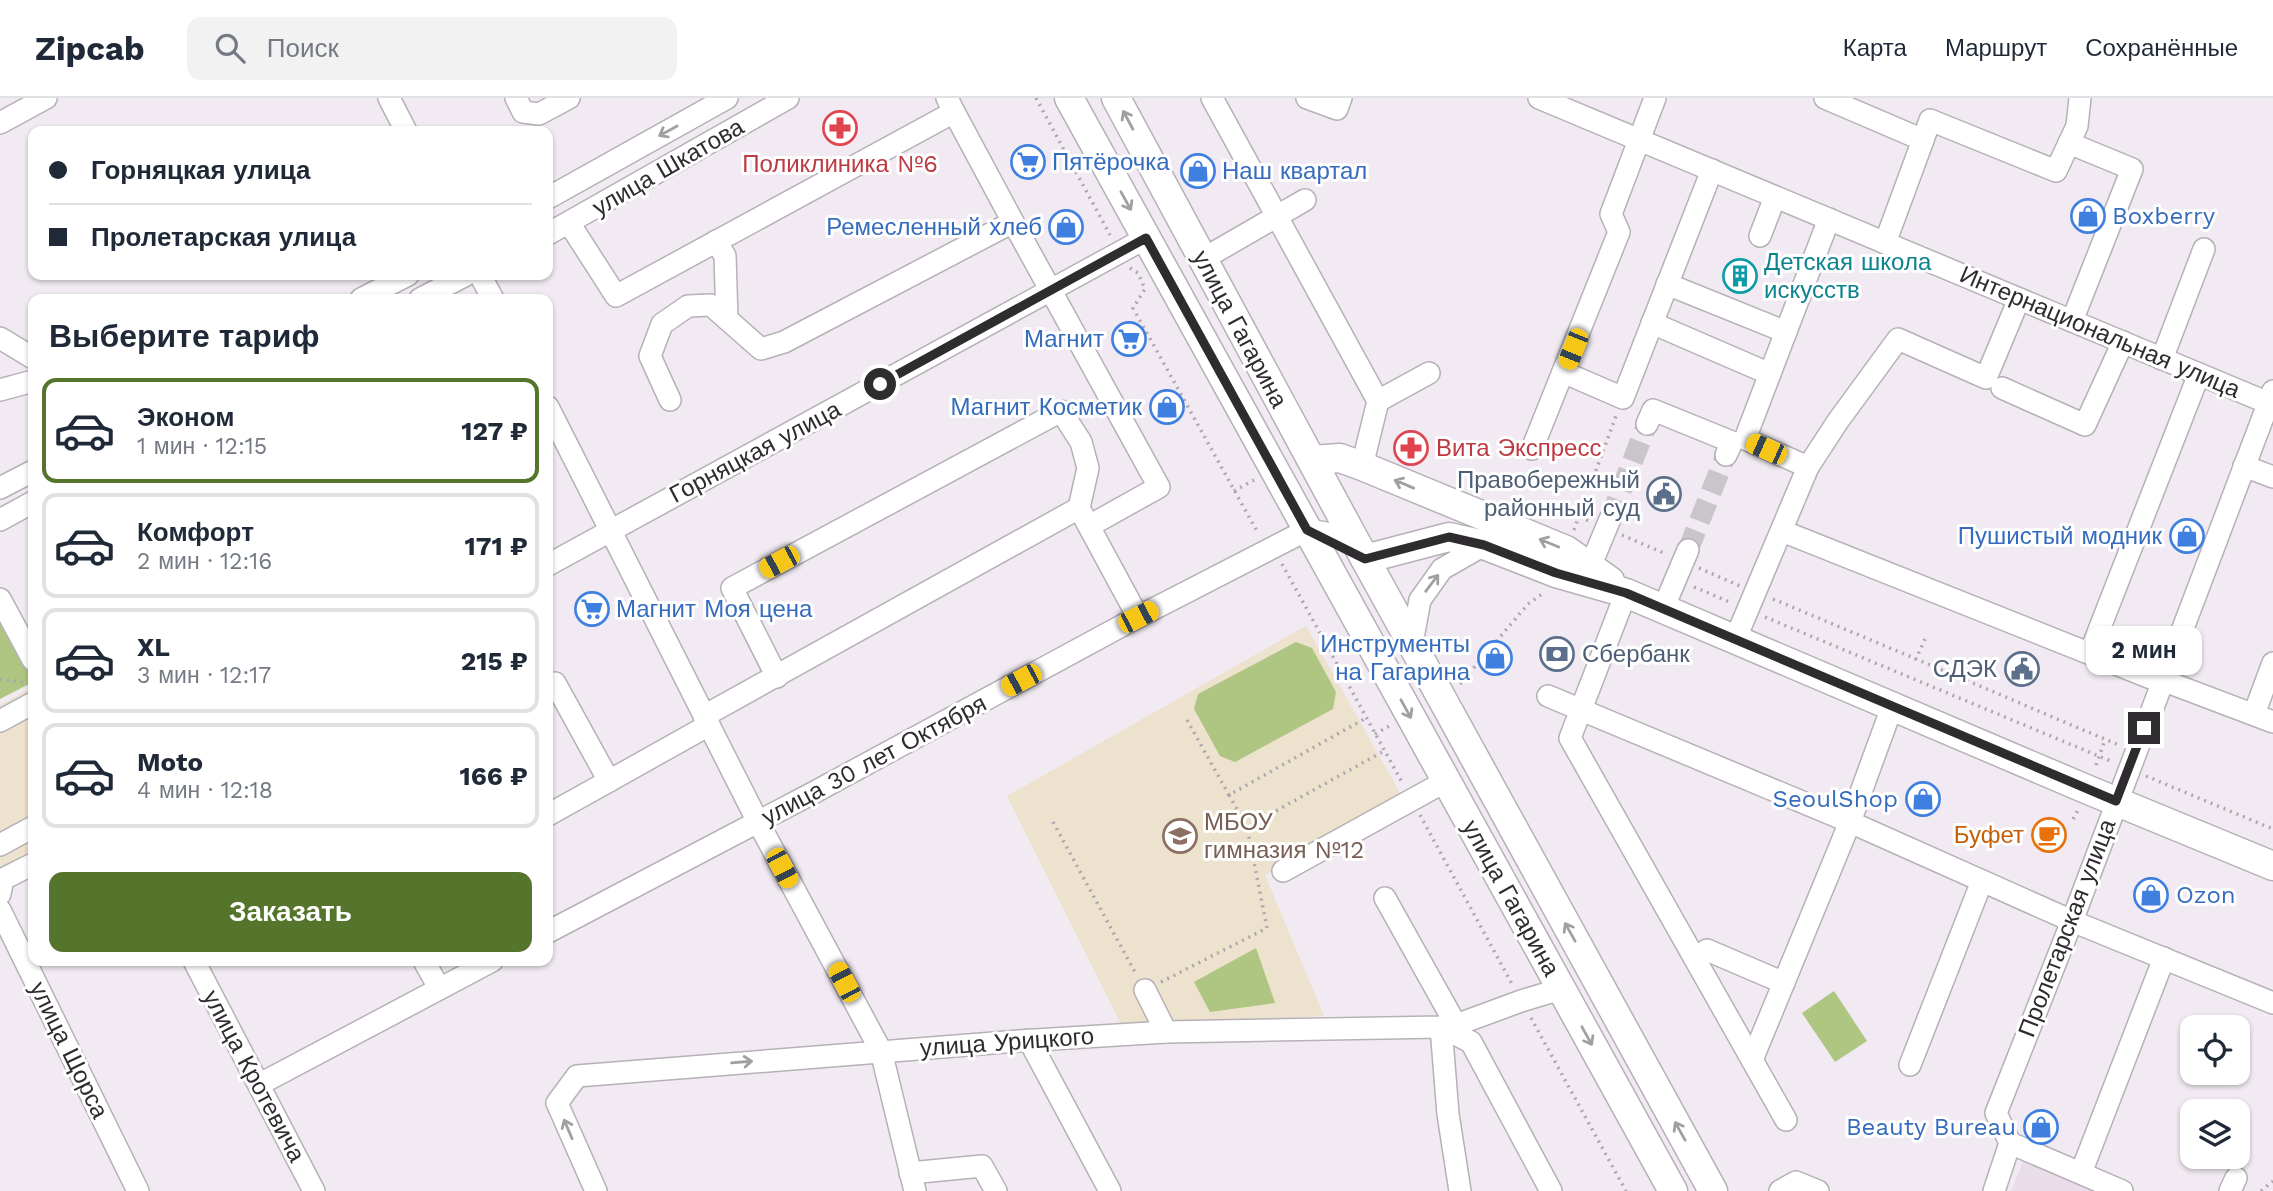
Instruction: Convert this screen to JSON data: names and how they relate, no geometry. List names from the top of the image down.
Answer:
{
  "streets": {
    "main road": ["улица Гагарина"],
    "street": [
      "улица Шкатова",
      "Интернациональная улица",
      "Горняцкая улица",
      "улица 30 лет Октября",
      "Пролетарская улица",
      "улица Урицкого",
      "улица Щорса",
      "улица Кротевича"
    ]
  },
  "crossings": [
    ["улица Гагарина", "Горняцкая улица"],
    ["улица Гагарина", "улица 30 лет Октября"],
    ["улица Гагарина", "улица Урицкого"],
    ["Интернациональная улица", "Пролетарская улица"]
  ],
  "places": {
    "pharmacy": ["Поликлиника №6", "Вита Экспресс"],
    "supermarket": ["Пятёрочка", "Магнит", "Магнит Моя цена"],
    "shop": [
      "Наш квартал",
      "Boxberry",
      "Ремесленный хлеб",
      "Магнит Косметик",
      "Пушистый модник",
      "Инструменты на Гагарина",
      "SeoulShop",
      "Ozon",
      "Beauty Bureau"
    ],
    "building": ["Детская школа искусств"],
    "public building": ["Правобережный районный суд", "СДЭК"],
    "bank": ["Сбербанк"],
    "cafe": ["Буфет"],
    "school or university": ["МБОУ гимназия №12"]
  },
  "page": {
    "header": "Zipcab",
    "search": "Поиск",
    "nav": ["Карта", "Маршрут", "Сохранённые"],
    "banner": ["Горняцкая улица", "Пролетарская улица"],
    "heading": "Выберите тариф",
    "list": [
      {
        "name": "Эконом",
        "note": "1 мин · 12:15",
        "value": "127 ₽"
      },
      {
        "name": "Комфорт",
        "note": "2 мин · 12:16",
        "value": "171 ₽"
      },
      {
        "name": "XL",
        "note": "3 мин · 12:17",
        "value": "215 ₽"
      },
      {
        "name": "Moto",
        "note": "4 мин · 12:18",
        "value": "166 ₽"
      }
    ],
    "bubble": "2 мин",
    "buttons": "Заказать"
  }
}
